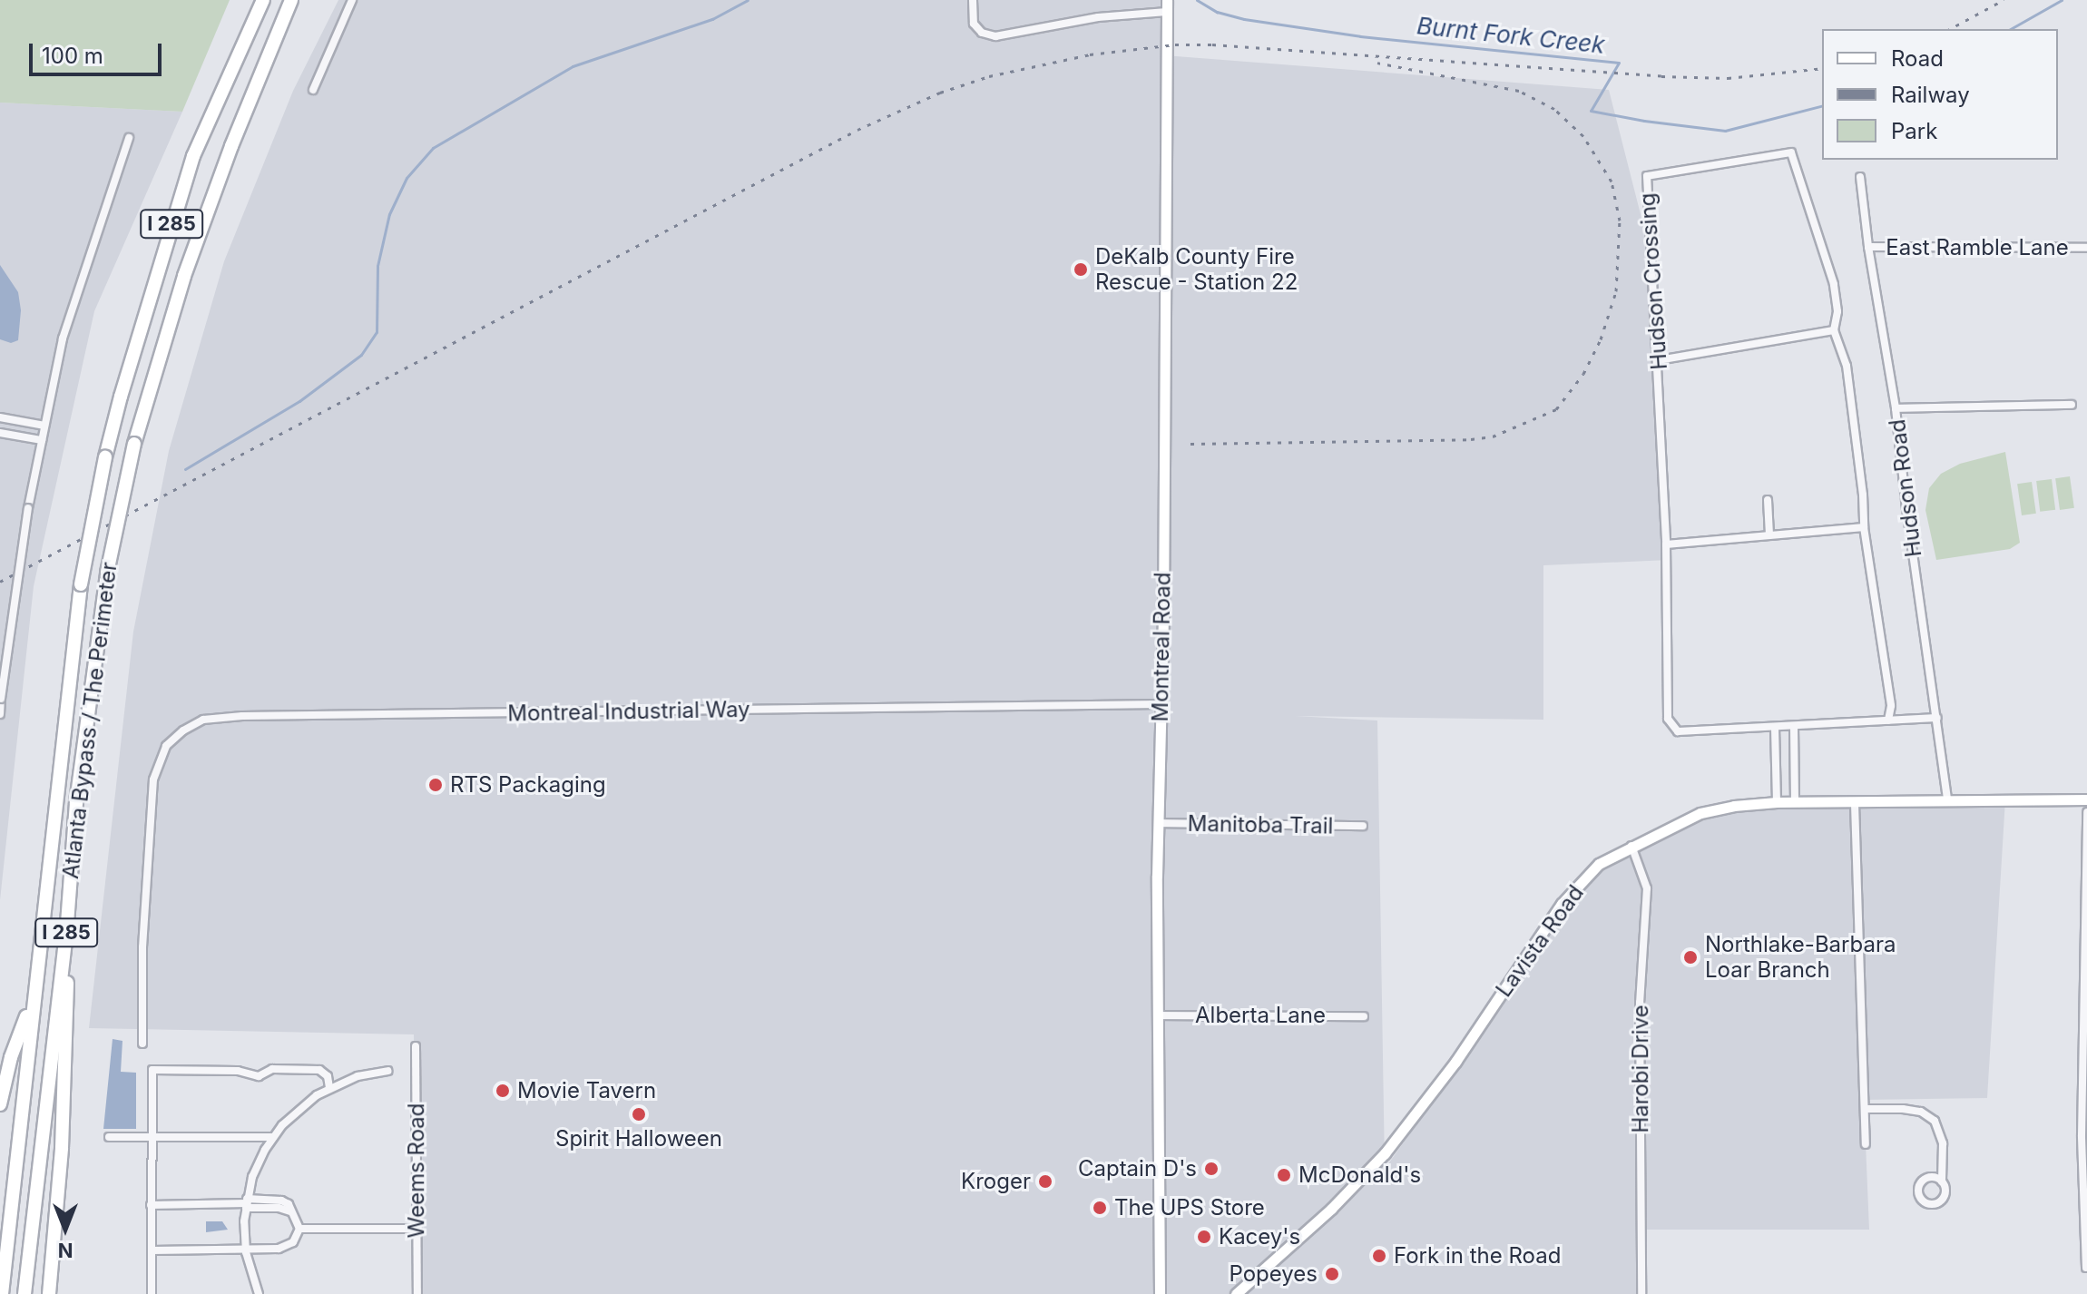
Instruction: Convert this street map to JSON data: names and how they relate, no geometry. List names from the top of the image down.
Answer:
{
  "streets": {
    "highway": ["I 285", "Atlanta Bypass / The Perimeter"],
    "street": [
      "East Ramble Lane",
      "Hudson Crossing",
      "Hudson Road",
      "Montreal Road",
      "Montreal Industrial Way",
      "Manitoba Trail",
      "Lavista Road",
      "Alberta Lane",
      "Harobi Drive",
      "Weems Road"
    ]
  },
  "crossings": [
    ["East Ramble Lane", "Hudson Road"],
    ["Hudson Crossing", "Hudson Road"],
    ["Hudson Road", "Lavista Road"],
    ["Montreal Road", "Montreal Industrial Way"],
    ["Montreal Road", "Manitoba Trail"],
    ["Montreal Road", "Alberta Lane"],
    ["Lavista Road", "Harobi Drive"]
  ],
  "water": ["Burnt Fork Creek"],
  "places": [
    "DeKalb County Fire Rescue - Station 22",
    "RTS Packaging",
    "Northlake-Barbara Loar Branch",
    "Movie Tavern",
    "Spirit Halloween",
    "Captain D's",
    "McDonald's",
    "Kroger",
    "The UPS Store",
    "Kacey's",
    "Fork in the Road",
    "Popeyes"
  ],
  "legend": ["Road", "Railway", "Park"],
  "scale_bar": "100 m",
  "north": "bottom"
}
